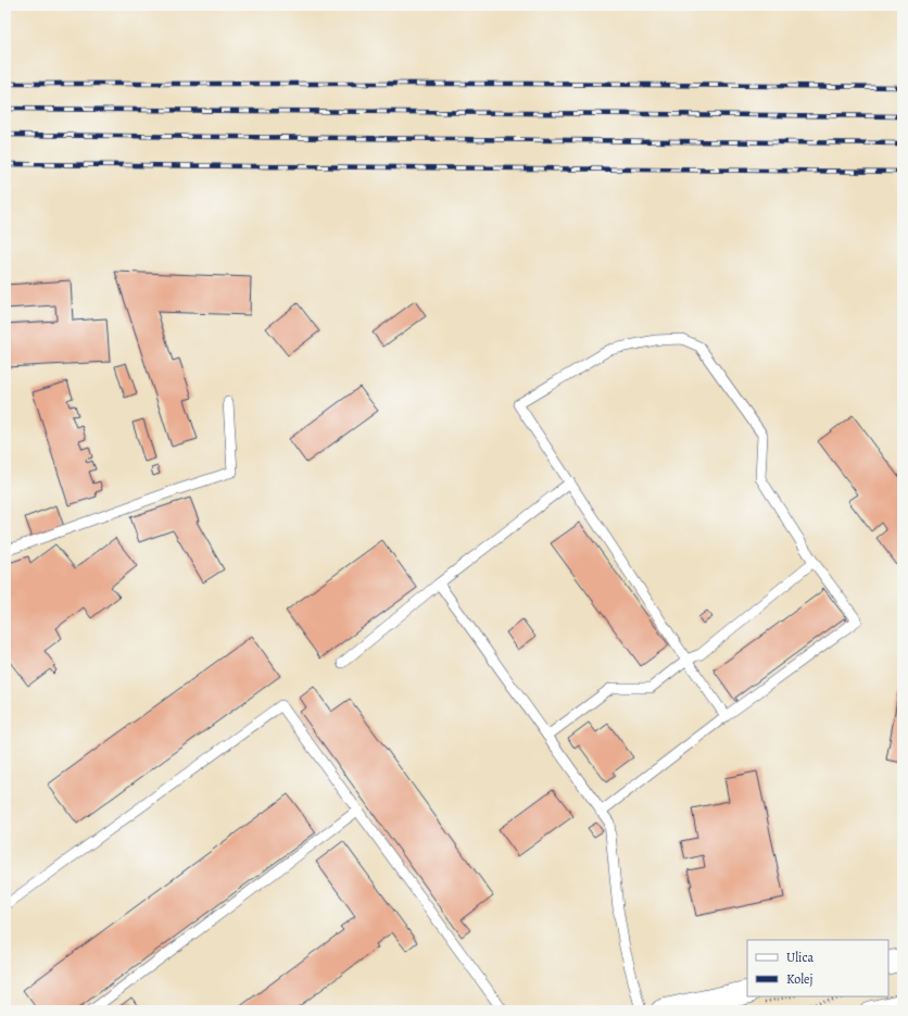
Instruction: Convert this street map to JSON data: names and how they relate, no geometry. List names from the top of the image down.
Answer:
{
  "legend": ["Ulica", "Kolej"]
}
